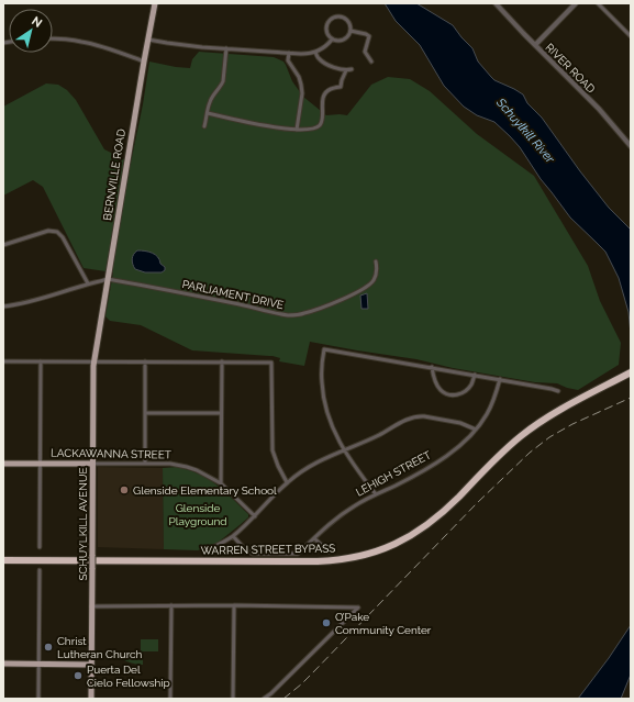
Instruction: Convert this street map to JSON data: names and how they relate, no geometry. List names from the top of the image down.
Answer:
{
  "streets": {
    "highway": ["WARREN STREET BYPASS"],
    "main road": ["BERNVILLE ROAD", "LACKAWANNA STREET", "SCHUYLKILL AVENUE"],
    "street": ["RIVER ROAD", "PARLIAMENT DRIVE", "LEHIGH STREET"]
  },
  "crossings": [
    ["BERNVILLE ROAD", "PARLIAMENT DRIVE"],
    ["BERNVILLE ROAD", "SCHUYLKILL AVENUE"],
    ["LACKAWANNA STREET", "SCHUYLKILL AVENUE"]
  ],
  "water": ["Schuylkill River"],
  "parks": ["Glenside Playground"],
  "places": [
    "Glenside Elementary School",
    "O’Pake Community Center",
    "Christ Lutheran Church",
    "Puerta Del Cielo Fellowship"
  ],
  "north": "top right"
}
